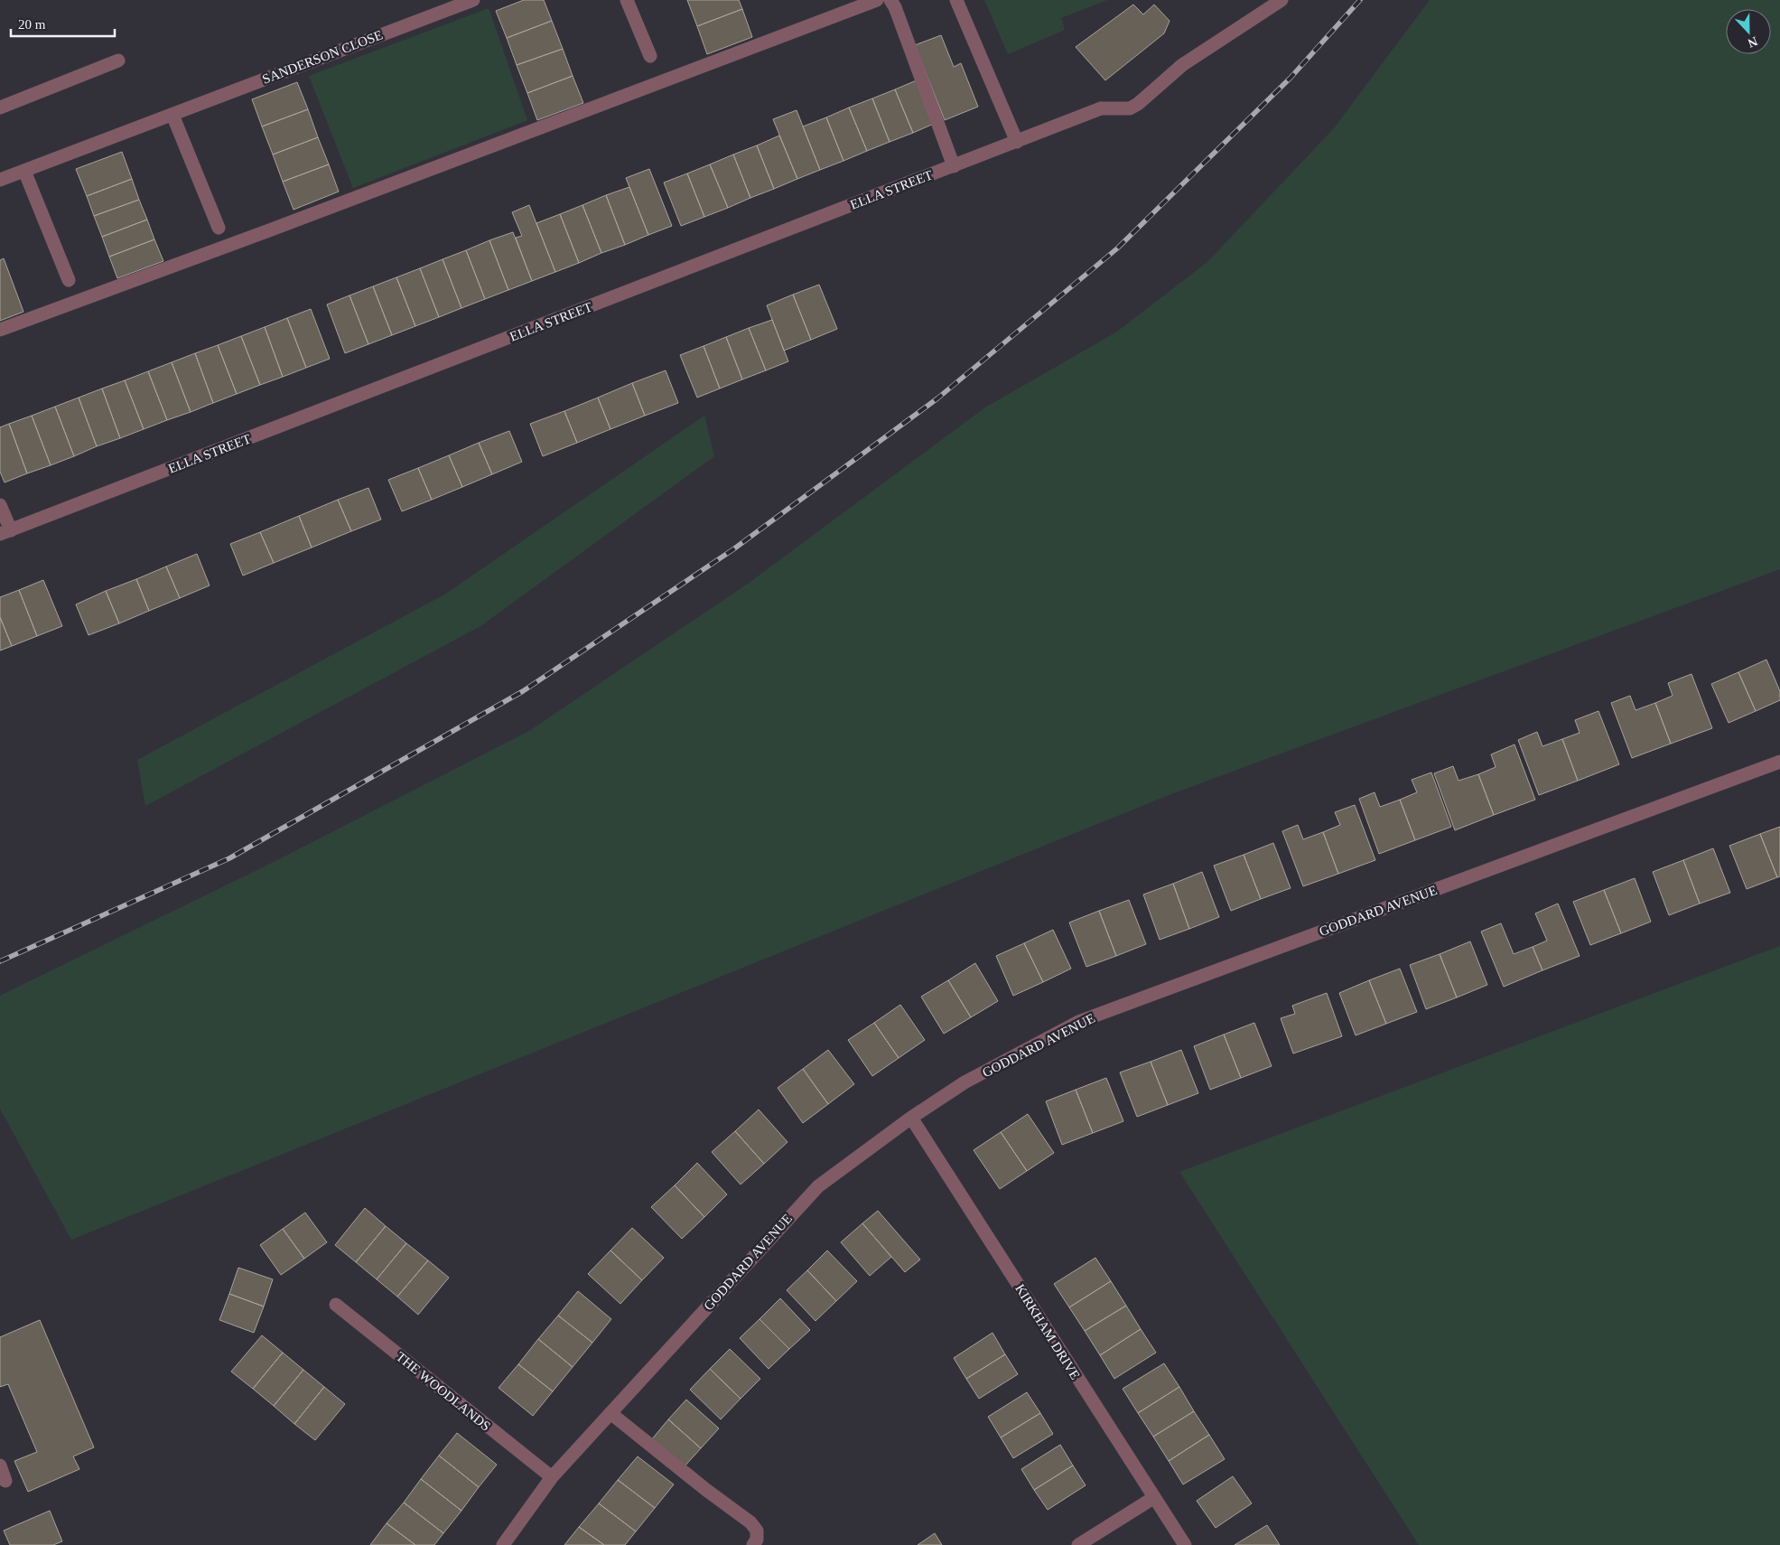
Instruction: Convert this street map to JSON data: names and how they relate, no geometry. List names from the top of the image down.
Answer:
{
  "streets": {
    "street": [
      "SANDERSON CLOSE",
      "ELLA STREET",
      "GODDARD AVENUE",
      "KIRKHAM DRIVE",
      "THE WOODLANDS"
    ]
  },
  "crossings": [
    ["GODDARD AVENUE", "KIRKHAM DRIVE"],
    ["GODDARD AVENUE", "THE WOODLANDS"]
  ],
  "scale_bar": "20 m",
  "north": "bottom"
}
